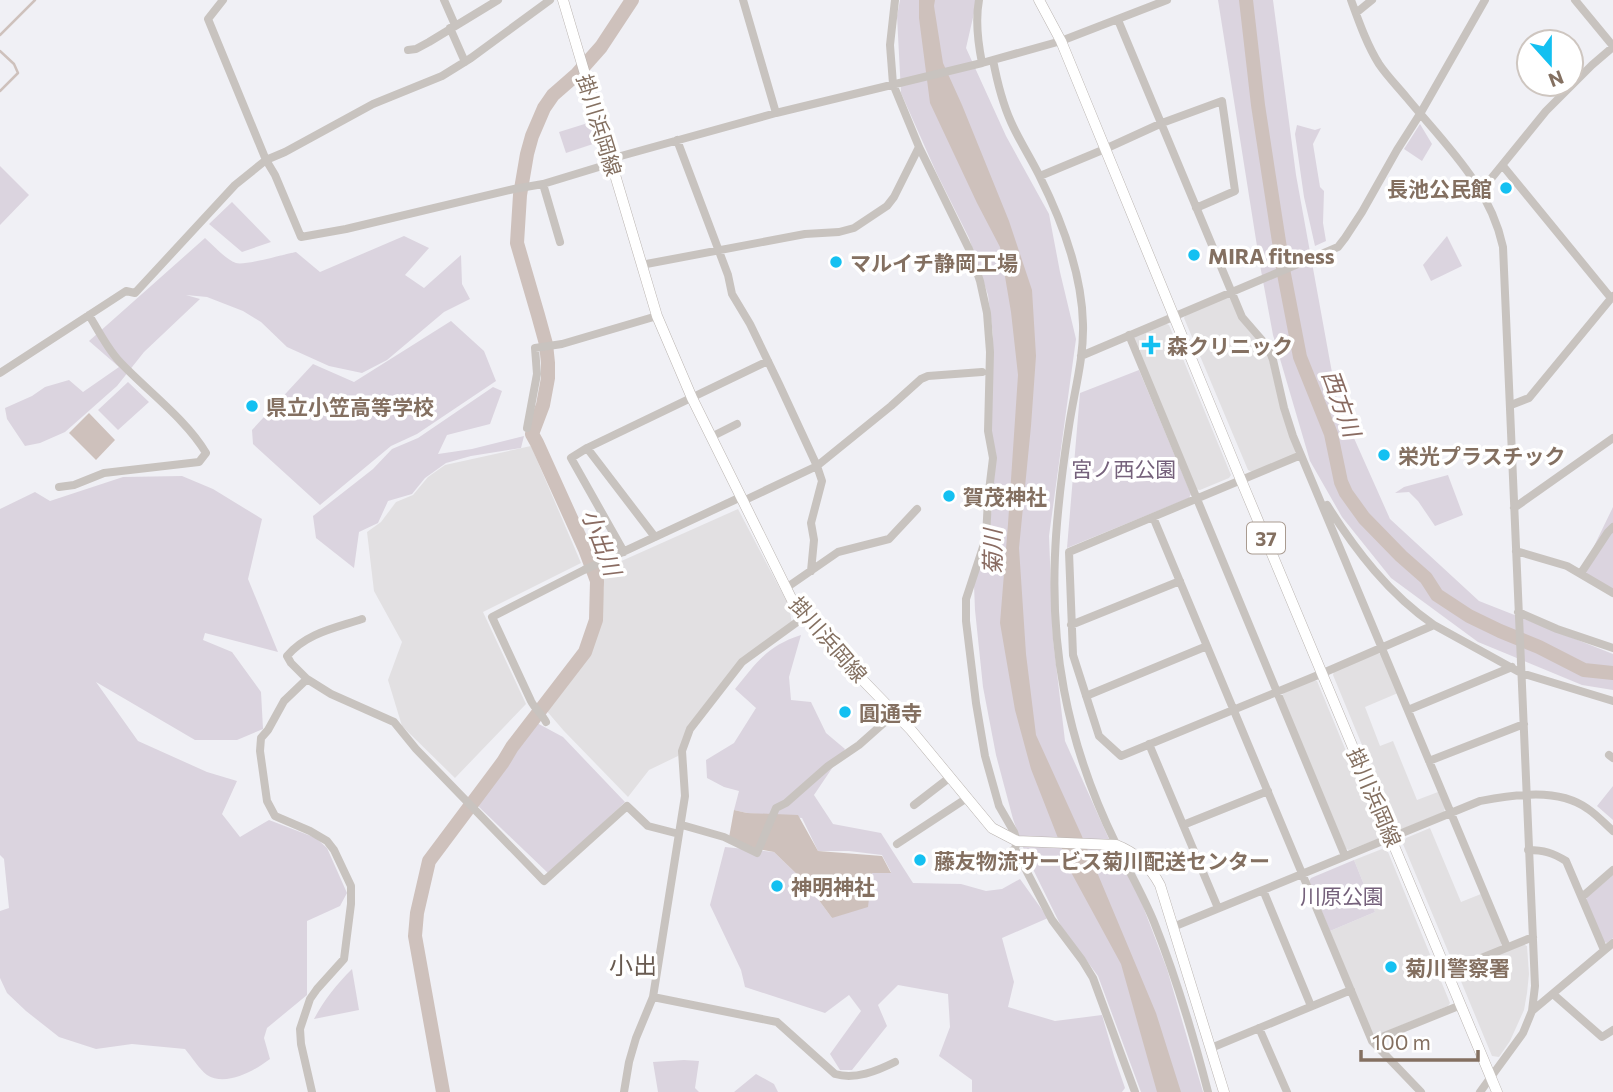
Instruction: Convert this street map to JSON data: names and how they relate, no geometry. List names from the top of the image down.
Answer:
{
  "streets": {
    "main road": ["掛川浜岡線", "37"]
  },
  "districts": ["小出"],
  "water": ["西方川", "小出川", "菊川"],
  "parks": ["宮ノ西公園", "川原公園"],
  "places": {
    "other": [
      "長池公民館",
      "MIRA fitness",
      "マルイチ静岡工場",
      "県立小笠高等学校",
      "栄光プラスチック",
      "賀茂神社",
      "圓通寺",
      "藤友物流サービス菊川配送センター",
      "神明神社",
      "菊川警察署"
    ],
    "health": ["森クリニック"]
  },
  "scale_bar": "100 m",
  "north": "bottom"
}
